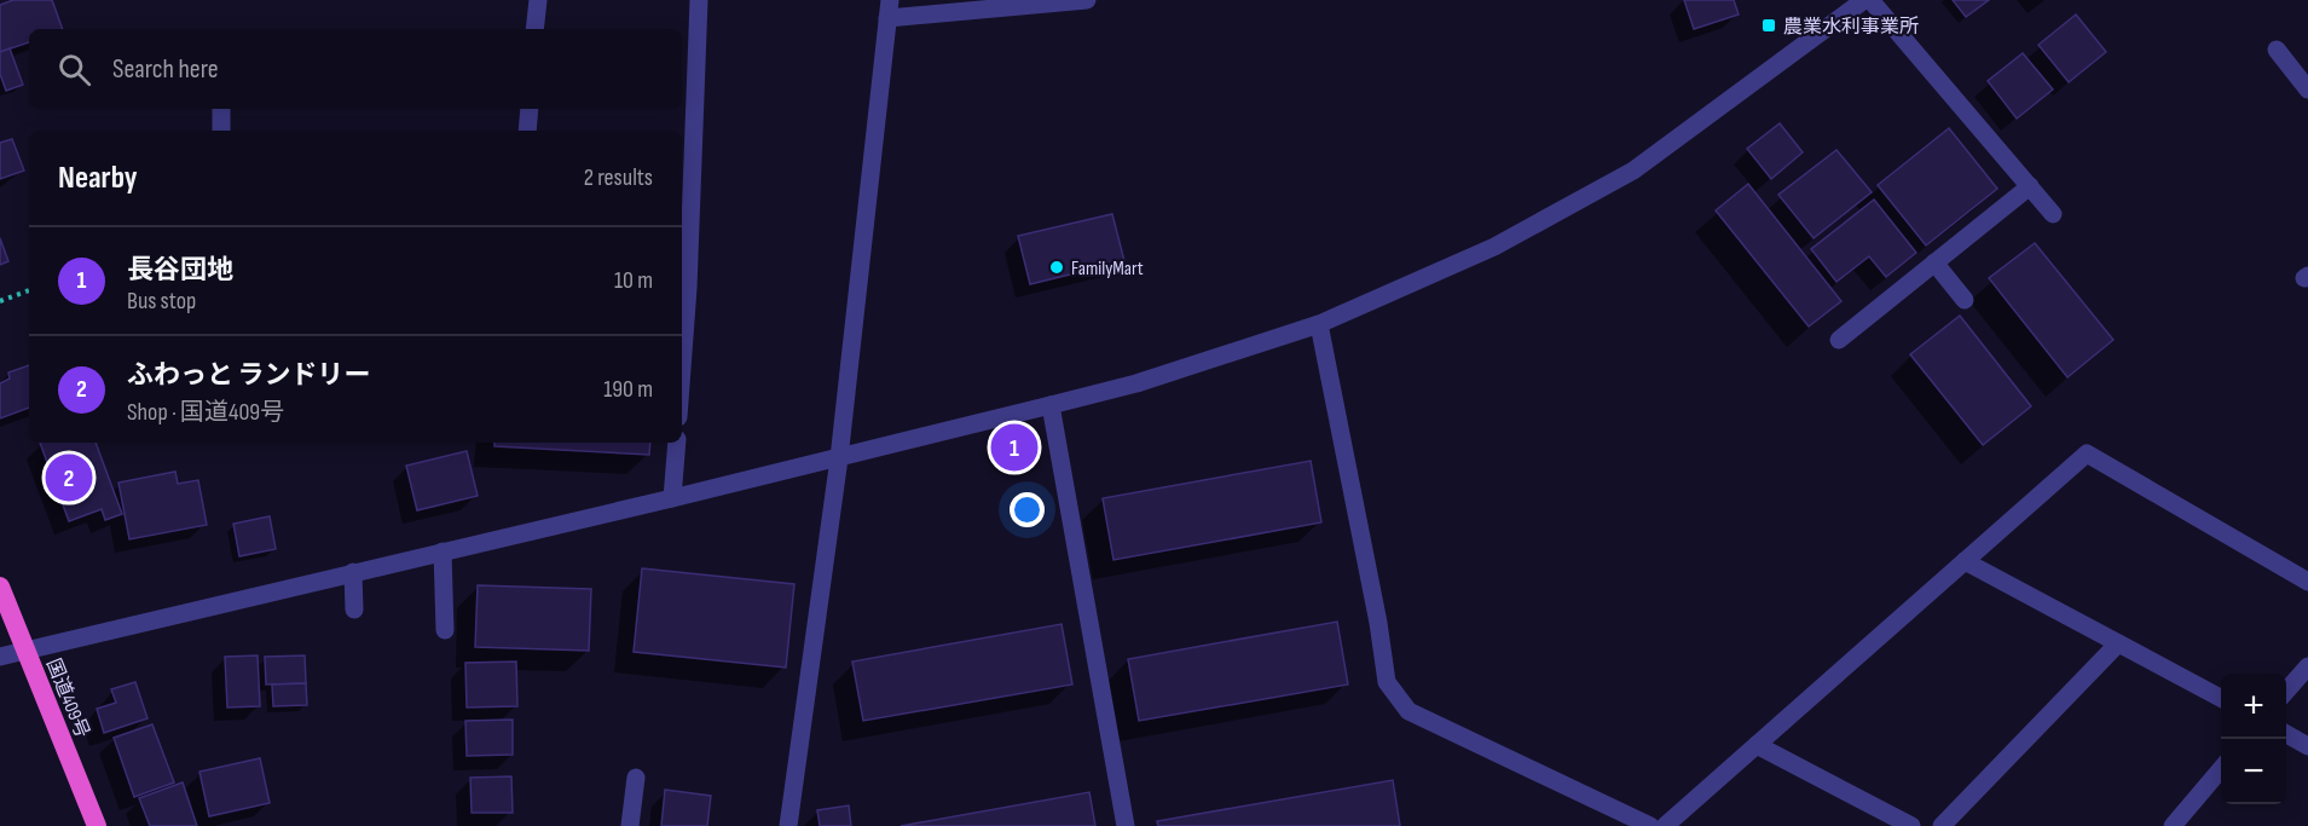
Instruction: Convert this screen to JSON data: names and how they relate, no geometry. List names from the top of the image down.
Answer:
{
  "streets": {
    "highway": ["国道409号"]
  },
  "places": {
    "transit": ["農業水利事業所"],
    "other": ["FamilyMart"]
  },
  "page": {
    "search": "Search here",
    "heading": ["Nearby", "2 results"],
    "list": [
      {
        "mark": "1",
        "name": "長谷団地",
        "note": "Bus stop",
        "value": "10 m"
      },
      {
        "mark": "2",
        "name": "ふわっと ランドリー",
        "note": "Shop · 国道409号",
        "value": "190 m"
      }
    ],
    "pins": ["1", "2"],
    "map_buttons": ["+", "−"]
  }
}
